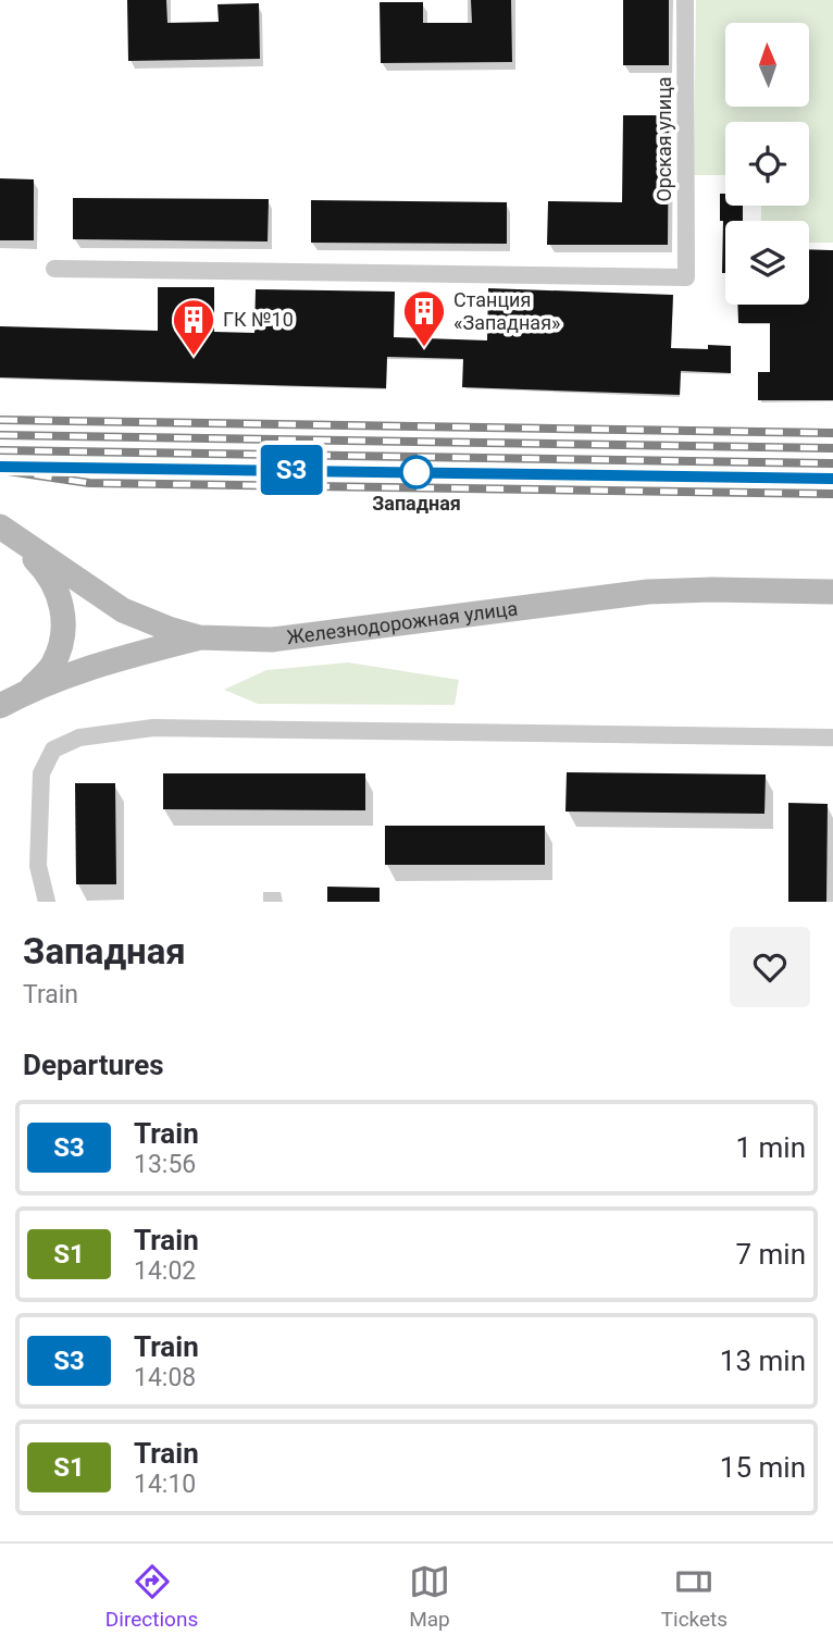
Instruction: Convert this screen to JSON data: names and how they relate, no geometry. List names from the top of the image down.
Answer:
{
  "streets": {
    "main road": ["Железнодорожная улица"],
    "street": ["Орская улица"]
  },
  "places": {
    "building": ["Станция «Западная»", "ГК №10"],
    "other": ["Западная"]
  },
  "north": "top",
  "page": {
    "on_map": "S3",
    "heading": [
      ["Западная", "Train"],
      "Departures"
    ],
    "list": [
      {
        "mark": "S3",
        "name": "Train",
        "note": "13:56",
        "value": "1 min"
      },
      {
        "mark": "S1",
        "name": "Train",
        "note": "14:02",
        "value": "7 min"
      },
      {
        "mark": "S3",
        "name": "Train",
        "note": "14:08",
        "value": "13 min"
      },
      {
        "mark": "S1",
        "name": "Train",
        "note": "14:10",
        "value": "15 min"
      }
    ],
    "tabs": ["Directions", "Map", "Tickets"]
  }
}
